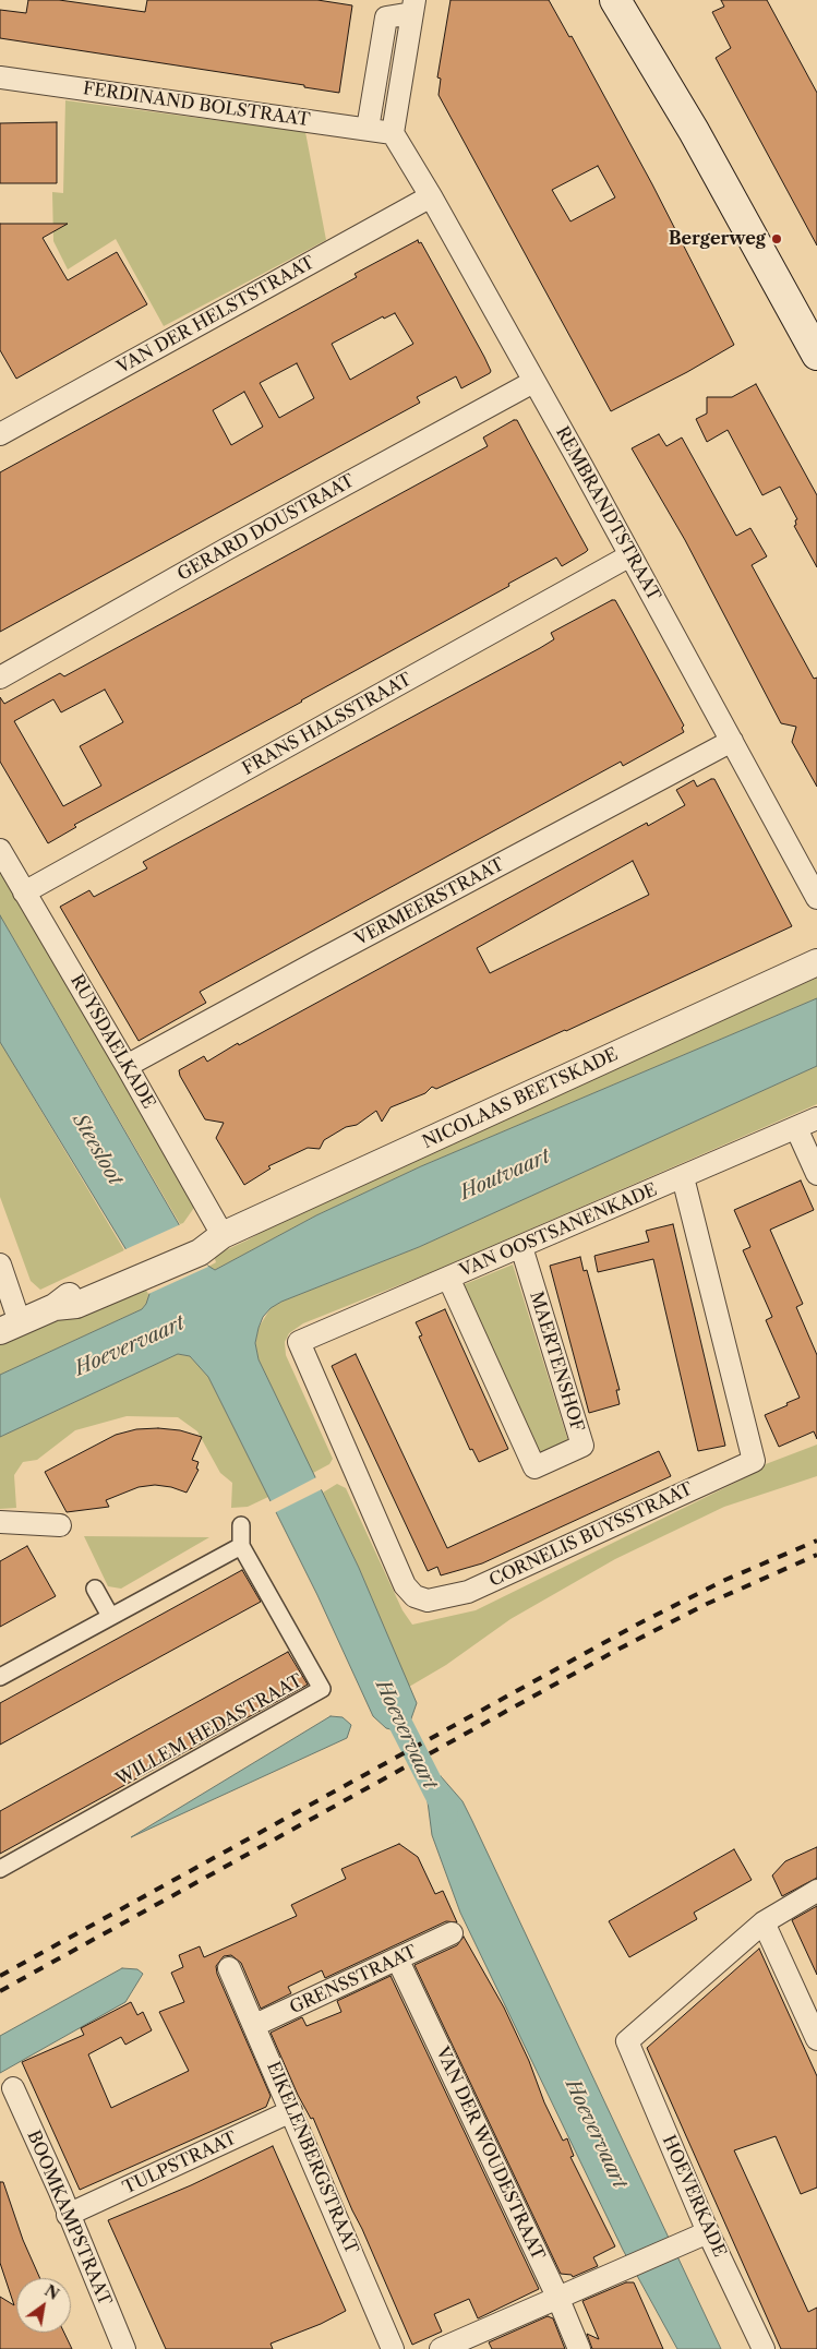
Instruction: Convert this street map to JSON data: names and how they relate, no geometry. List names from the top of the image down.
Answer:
{
  "streets": {
    "street": [
      "FERDINAND BOLSTRAAT",
      "VAN DER HELSTSTRAAT",
      "REMBRANDTSTRAAT",
      "GERARD DOUSTRAAT",
      "FRANS HALSSTRAAT",
      "VERMEERSTRAAT",
      "RUYSDAELKADE",
      "NICOLAAS BEETSKADE",
      "VAN OOSTSANENKADE",
      "MAERTENSHOF",
      "CORNELIS BUYSSTRAAT",
      "WILLEM HEDASTRAAT",
      "GRENSSTRAAT",
      "VAN DER WOUDESTRAAT",
      "EIKELENBERGSTRAAT",
      "TULPSTRAAT",
      "HOEVERKADE",
      "BOOMKAMPSTRAAT"
    ]
  },
  "crossings": [
    ["FERDINAND BOLSTRAAT", "REMBRANDTSTRAAT"],
    ["VAN DER HELSTSTRAAT", "REMBRANDTSTRAAT"],
    ["REMBRANDTSTRAAT", "GERARD DOUSTRAAT"],
    ["REMBRANDTSTRAAT", "FRANS HALSSTRAAT"],
    ["REMBRANDTSTRAAT", "VERMEERSTRAAT"],
    ["FRANS HALSSTRAAT", "RUYSDAELKADE"],
    ["VERMEERSTRAAT", "RUYSDAELKADE"],
    ["RUYSDAELKADE", "NICOLAAS BEETSKADE"],
    ["VAN OOSTSANENKADE", "MAERTENSHOF"],
    ["VAN OOSTSANENKADE", "CORNELIS BUYSSTRAAT"],
    ["GRENSSTRAAT", "VAN DER WOUDESTRAAT"],
    ["GRENSSTRAAT", "EIKELENBERGSTRAAT"],
    ["EIKELENBERGSTRAAT", "TULPSTRAAT"],
    ["TULPSTRAAT", "BOOMKAMPSTRAAT"]
  ],
  "water": ["Steesloot", "Houtvaart", "Hoevervaart"],
  "places": ["Bergerweg"],
  "north": "top right"
}
